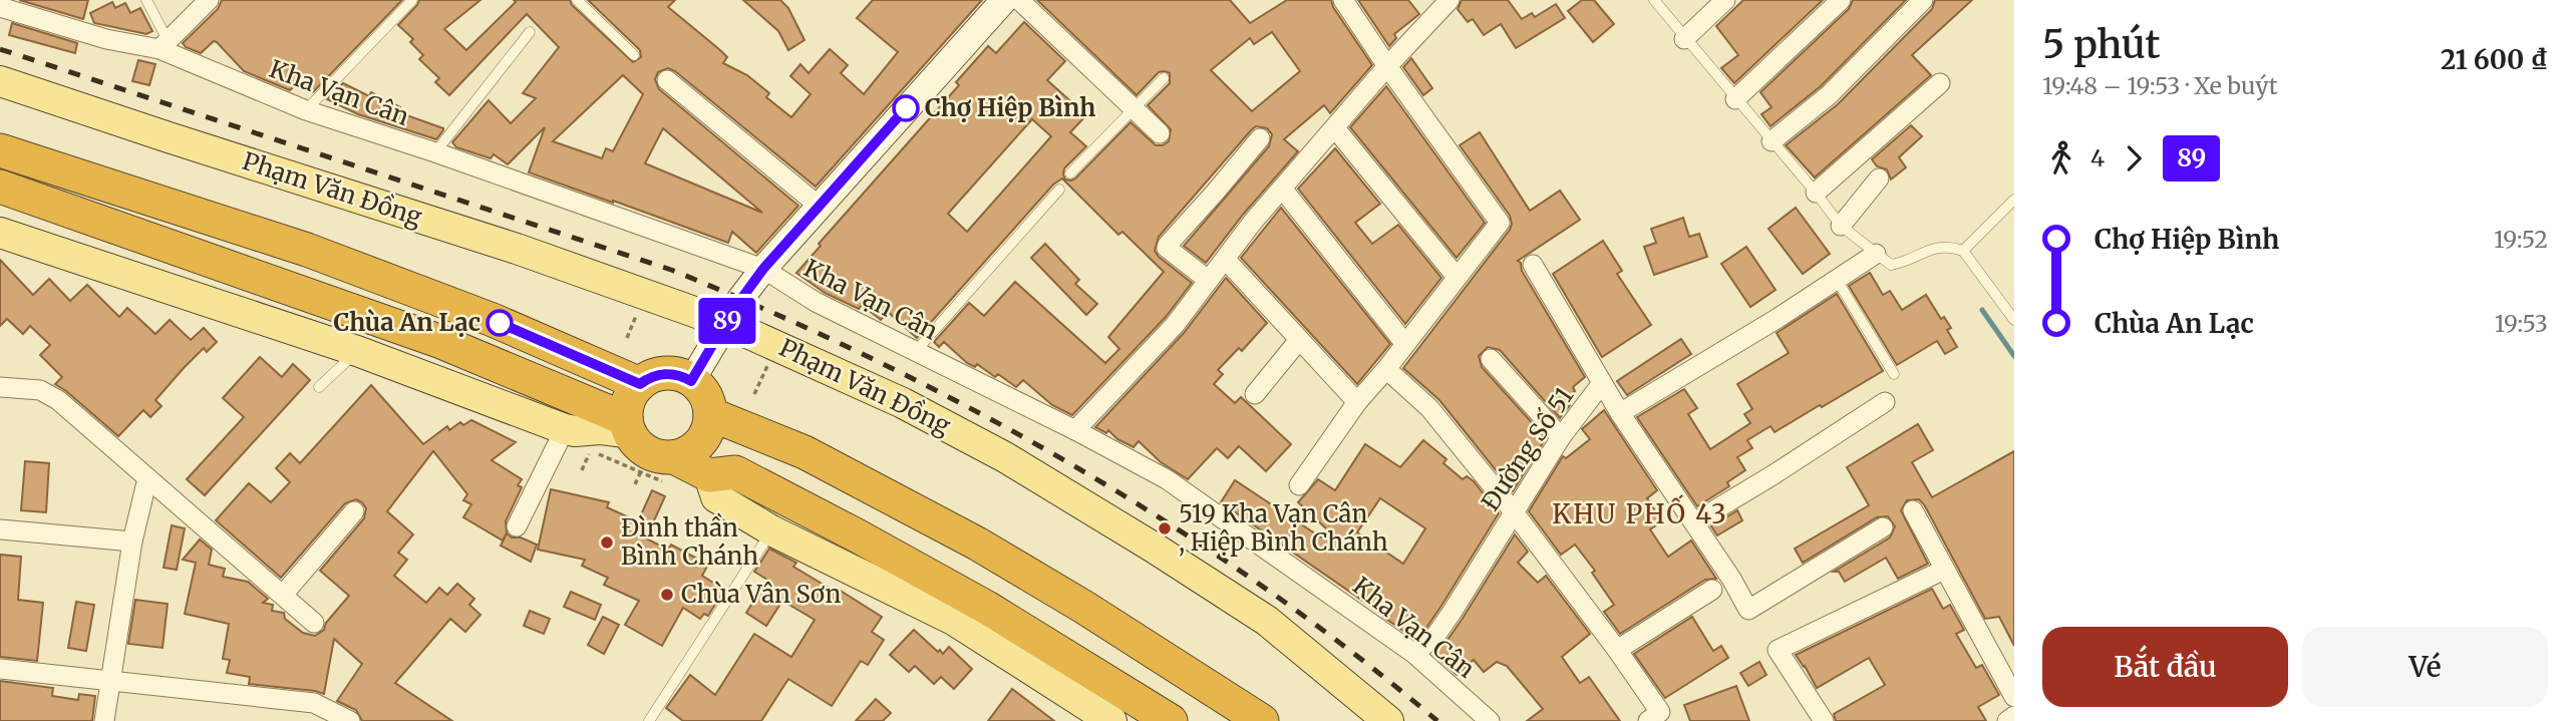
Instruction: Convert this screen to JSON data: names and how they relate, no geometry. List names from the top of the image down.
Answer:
{
  "streets": {
    "main road": ["Phạm Văn Đồng"],
    "street": ["Kha Vạn Cân", "Đường Số 51"]
  },
  "crossings": [
    ["Kha Vạn Cân", "Đường Số 51"]
  ],
  "districts": ["KHU PHỐ 43"],
  "places": [
    "Chợ Hiệp Bình",
    "Chùa An Lạc",
    "519 Kha Vạn Cân , Hiệp Bình Chánh",
    "Đình thần Bình Chánh",
    "Chùa Vân Sơn"
  ],
  "lines": ["bus line 89"],
  "page": {
    "on_map": "89",
    "heading": ["5 phút", "19:48 – 19:53 · Xe buýt", "21 600 ₫"],
    "legs": ["4", "89"],
    "list": [
      {
        "name": "Chợ Hiệp Bình",
        "value": "19:52"
      },
      {
        "name": "Chùa An Lạc",
        "value": "19:53"
      }
    ],
    "buttons": ["Bắt đầu", "Vé"]
  }
}
